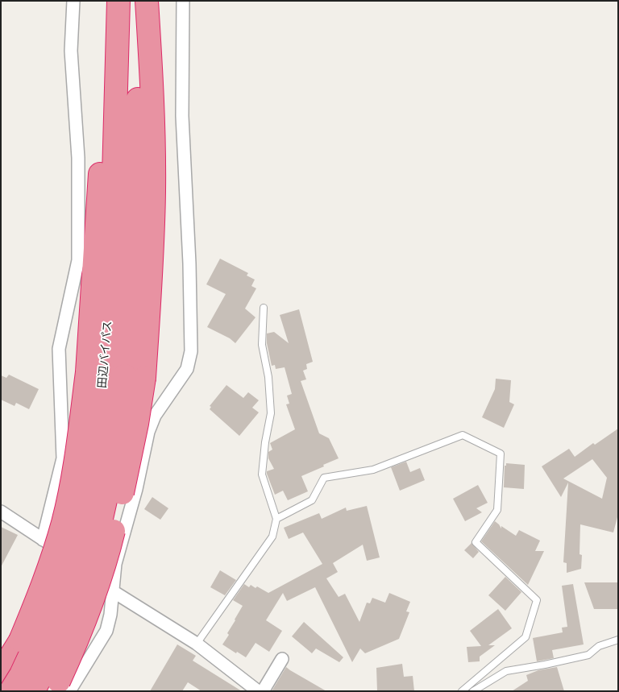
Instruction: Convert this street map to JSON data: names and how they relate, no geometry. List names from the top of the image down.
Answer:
{
  "streets": {
    "highway": ["田辺バイパス"]
  }
}
